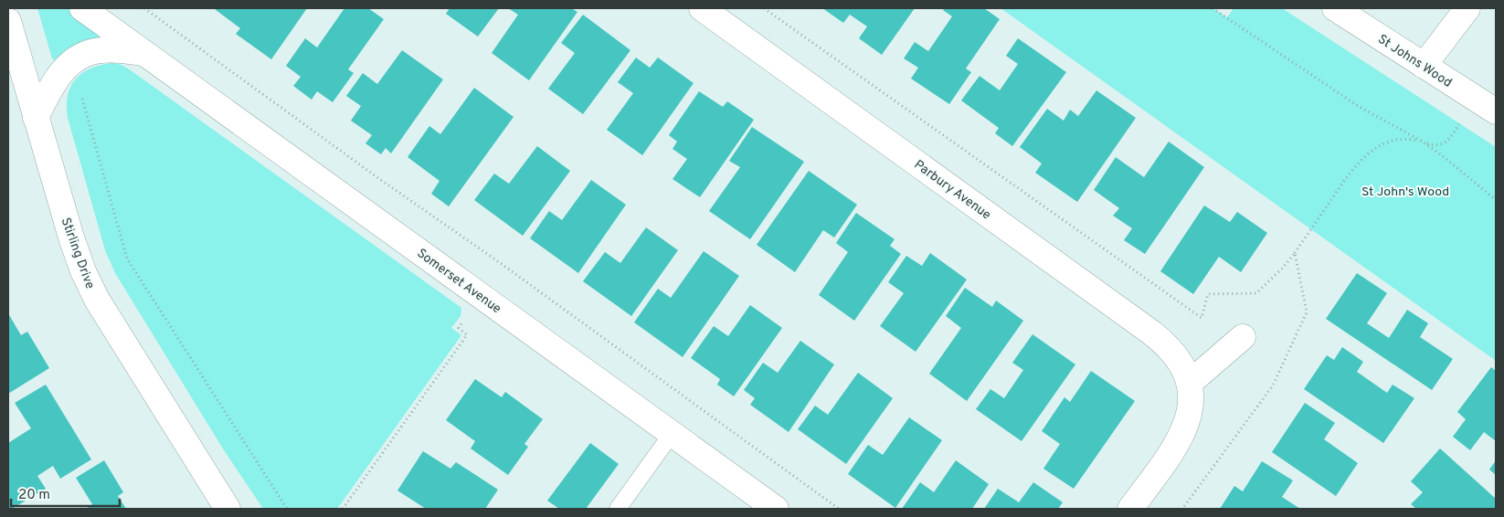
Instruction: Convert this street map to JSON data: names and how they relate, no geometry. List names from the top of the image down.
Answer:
{
  "streets": {
    "street": [
      "St Johns Wood",
      "Parbury Avenue",
      "Stirling Drive",
      "Somerset Avenue"
    ]
  },
  "parks": ["St John's Wood"],
  "scale_bar": "20 m"
}
